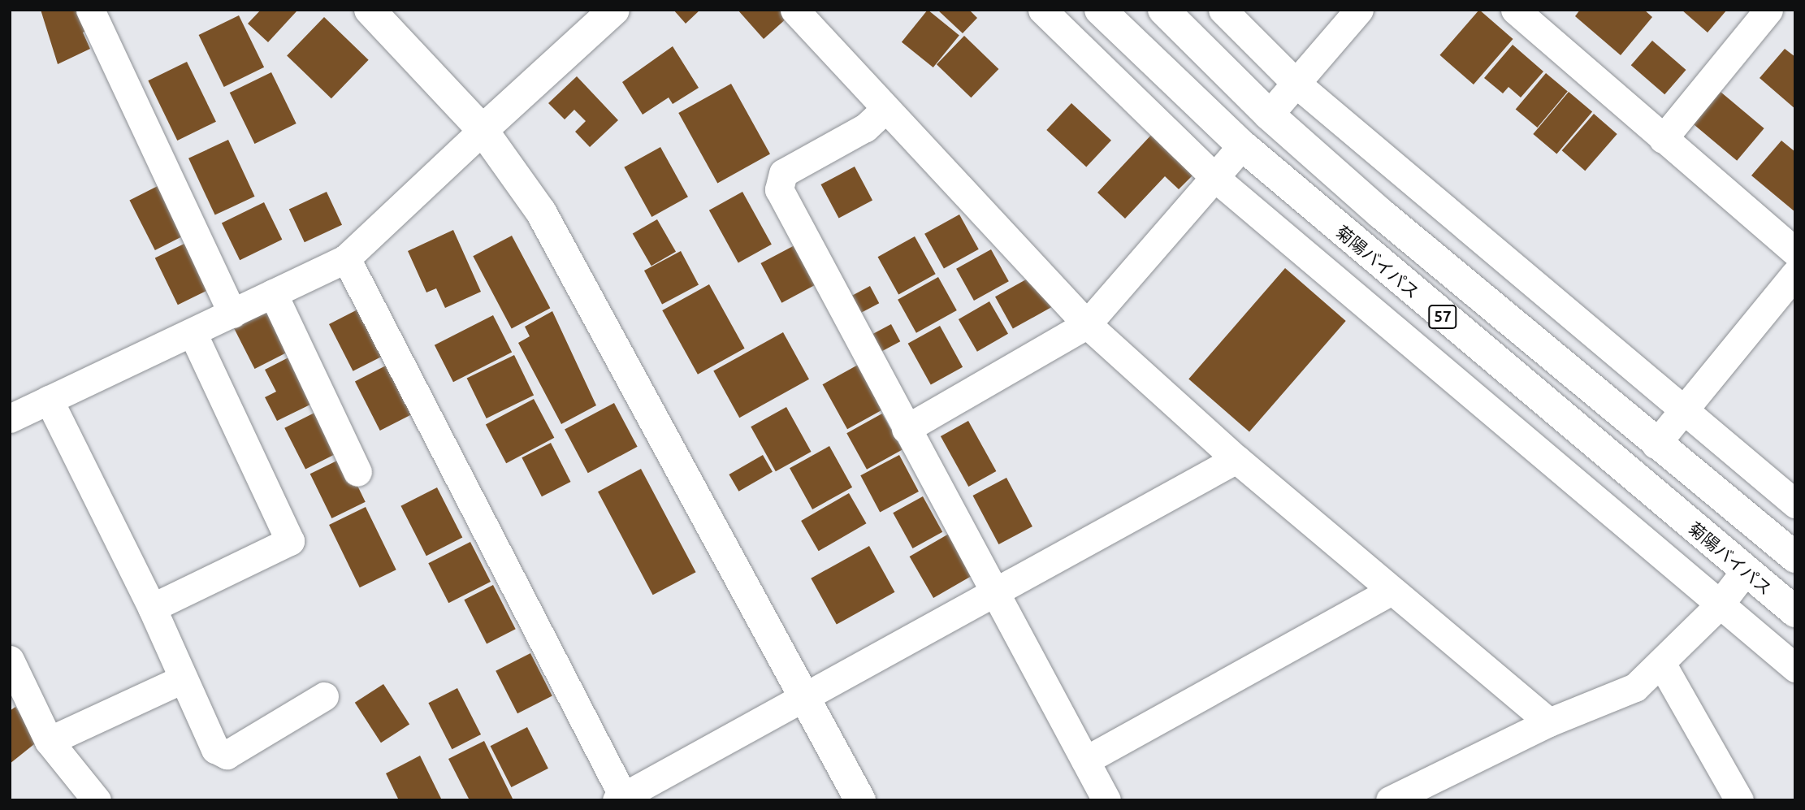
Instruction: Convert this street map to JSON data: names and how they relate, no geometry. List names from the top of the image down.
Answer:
{
  "streets": {
    "main road": ["菊陽バイパス", "57"]
  }
}
